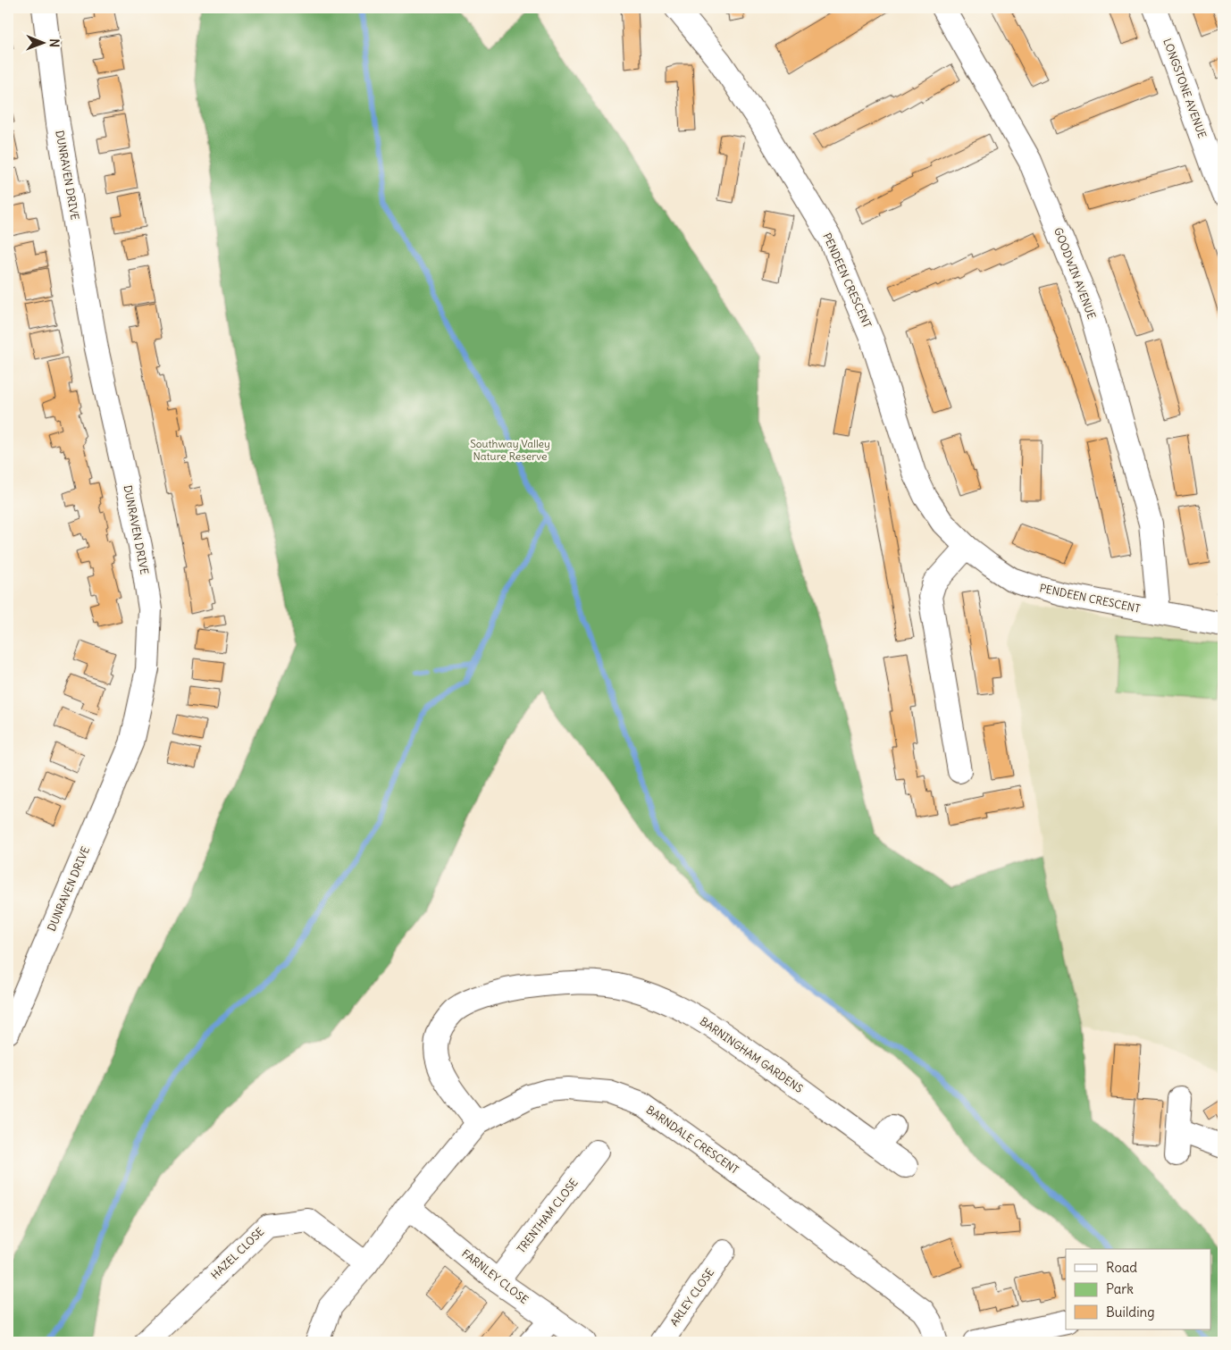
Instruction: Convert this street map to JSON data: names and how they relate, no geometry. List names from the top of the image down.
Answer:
{
  "streets": {
    "street": [
      "LONGSTONE AVENUE",
      "DUNRAVEN DRIVE",
      "GOODWIN AVENUE",
      "PENDEEN CRESCENT",
      "BARNINGHAM GARDENS",
      "BARNDALE CRESCENT",
      "TRENTHAM CLOSE",
      "HAZEL CLOSE",
      "FARNLEY CLOSE",
      "ARLEY CLOSE"
    ]
  },
  "crossings": [
    ["GOODWIN AVENUE", "PENDEEN CRESCENT"],
    ["BARNINGHAM GARDENS", "BARNDALE CRESCENT"],
    ["BARNDALE CRESCENT", "HAZEL CLOSE"],
    ["BARNDALE CRESCENT", "FARNLEY CLOSE"],
    ["TRENTHAM CLOSE", "FARNLEY CLOSE"]
  ],
  "parks": ["Southway Valley Nature Reserve"],
  "legend": ["Road", "Park", "Building"],
  "north": "right"
}
